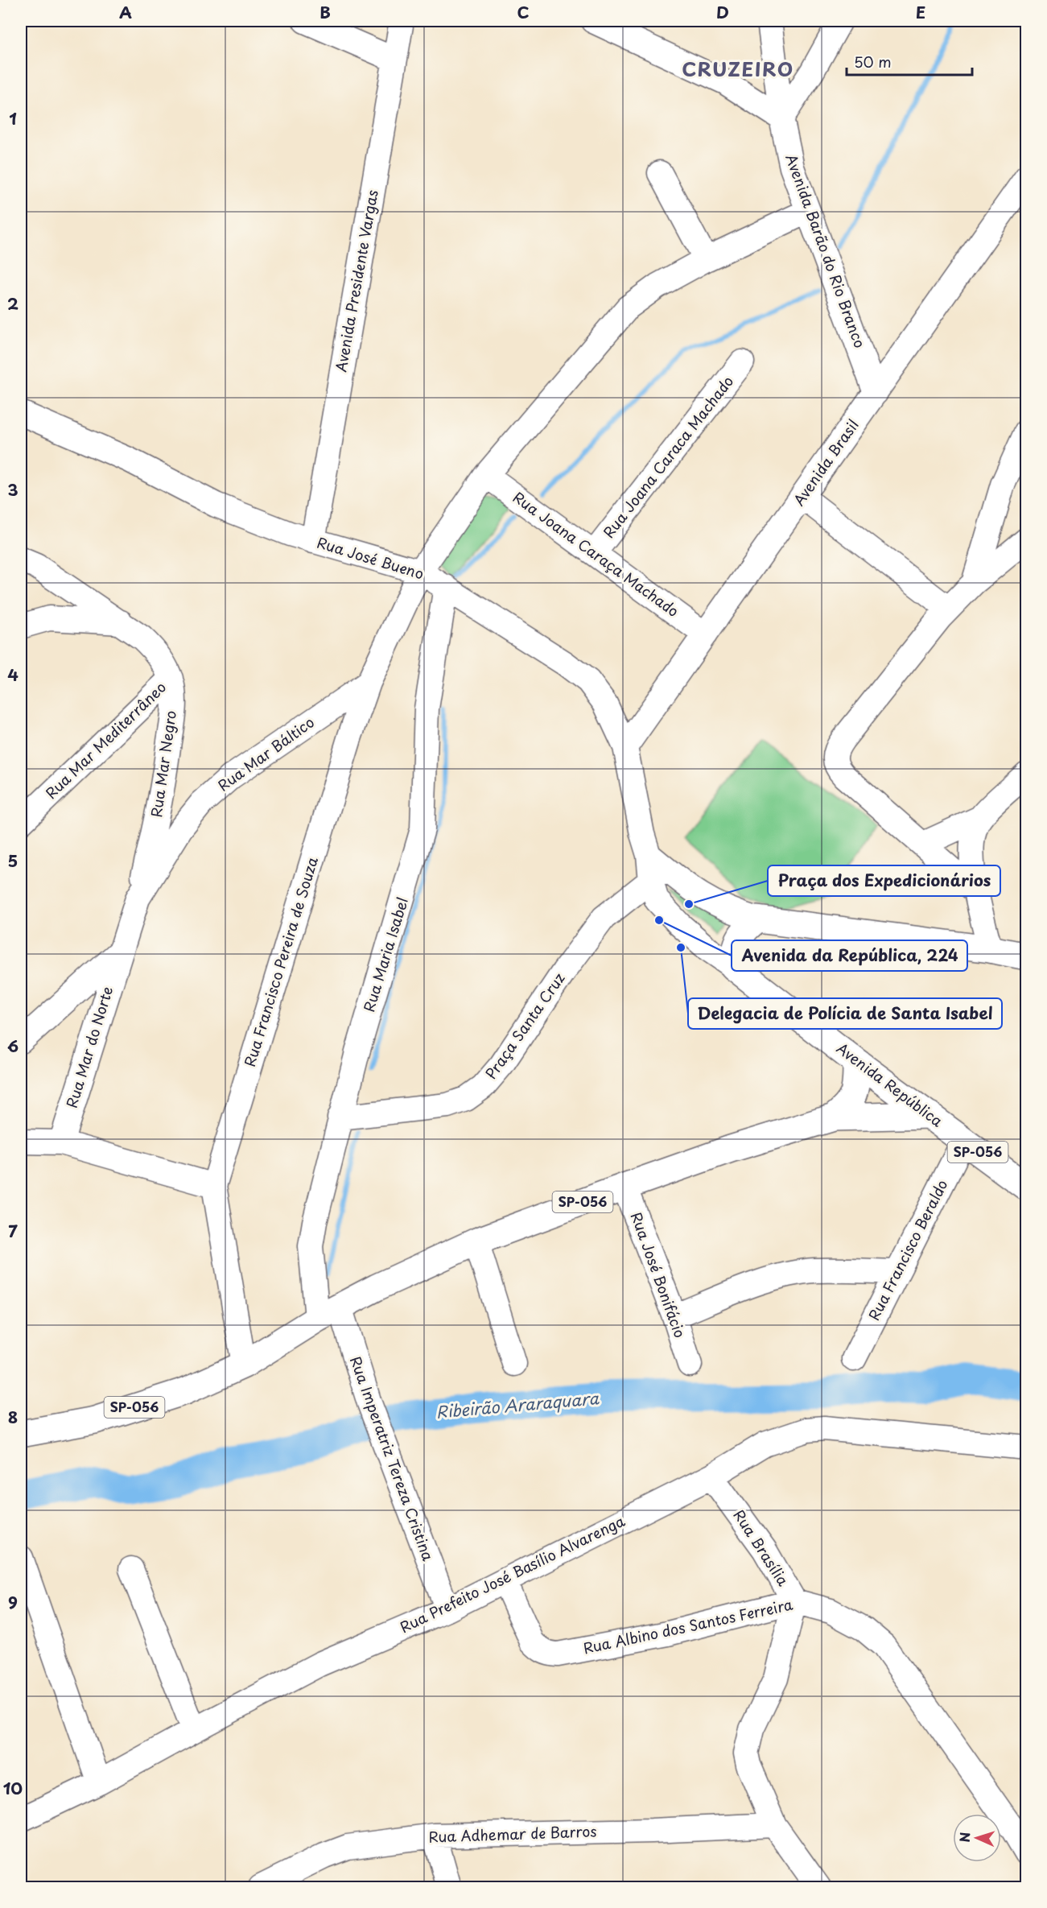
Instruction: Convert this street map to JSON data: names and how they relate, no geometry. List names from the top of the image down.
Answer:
{
  "streets": {
    "main road": ["Avenida República", "SP-056"],
    "street": [
      "Avenida Barão do Rio Branco",
      "Avenida Presidente Vargas",
      "Rua Joana Caraca Machado",
      "Avenida Brasil",
      "Rua Joana Caraça Machado",
      "Rua José Bueno",
      "Rua Mar Mediterrâneo",
      "Rua Mar Báltico",
      "Rua Mar Negro",
      "Rua Maria Isabel",
      "Rua Francisco Pereira de Souza",
      "Praça Santa Cruz",
      "Rua Mar do Norte",
      "Rua Francisco Beraldo",
      "Rua José Bonifácio",
      "Rua Imperatriz Tereza Cristina",
      "Rua Brasília",
      "Rua Prefeito José Basílio Alvarenga",
      "Rua Albino dos Santos Ferreira",
      "Rua Adhemar de Barros"
    ]
  },
  "crossings": [
    ["Avenida Barão do Rio Branco", "Avenida Brasil"],
    ["Avenida Barão do Rio Branco", "Rua Francisco Pereira de Souza"],
    ["Avenida Presidente Vargas", "Rua José Bueno"],
    ["Rua Joana Caraca Machado", "Rua Joana Caraça Machado"],
    ["Avenida Brasil", "Rua Joana Caraça Machado"],
    ["Avenida Brasil", "Rua José Bueno"],
    ["Rua Joana Caraça Machado", "Rua Francisco Pereira de Souza"],
    ["Rua José Bueno", "Rua Maria Isabel"],
    ["Rua José Bueno", "Rua Francisco Pereira de Souza"],
    ["Rua José Bueno", "Praça Santa Cruz"],
    ["Rua José Bueno", "Avenida República"],
    ["Rua Mar Mediterrâneo", "Rua Mar Negro"],
    ["Rua Mar Báltico", "Rua Mar Negro"],
    ["Rua Mar Báltico", "Rua Francisco Pereira de Souza"],
    ["Rua Mar Báltico", "Rua Mar do Norte"],
    ["Rua Maria Isabel", "Praça Santa Cruz"],
    ["Rua Maria Isabel", "SP-056"],
    ["Rua Francisco Pereira de Souza", "SP-056"],
    ["Praça Santa Cruz", "Avenida República"],
    ["Avenida República", "SP-056"],
    ["Avenida República", "Rua Francisco Beraldo"],
    ["SP-056", "Rua José Bonifácio"],
    ["SP-056", "Rua Imperatriz Tereza Cristina"],
    ["Rua Imperatriz Tereza Cristina", "Rua Prefeito José Basílio Alvarenga"],
    ["Rua Brasília", "Rua Prefeito José Basílio Alvarenga"],
    ["Rua Brasília", "Rua Albino dos Santos Ferreira"],
    ["Rua Brasília", "Rua Adhemar de Barros"],
    ["Rua Prefeito José Basílio Alvarenga", "Rua Albino dos Santos Ferreira"]
  ],
  "districts": ["CRUZEIRO"],
  "water": ["Ribeirão Araraquara"],
  "places": ["Praça dos Expedicionários", "Avenida da República, 224", "Delegacia de Polícia de Santa Isabel"],
  "scale_bar": "50 m",
  "north": "left",
  "grid": {
    "columns": [
      "A",
      "B",
      "C",
      "D",
      "E"
    ],
    "rows": [
      "1",
      "2",
      "3",
      "4",
      "5",
      "6",
      "7",
      "8",
      "9",
      "10"
    ]
  }
}
